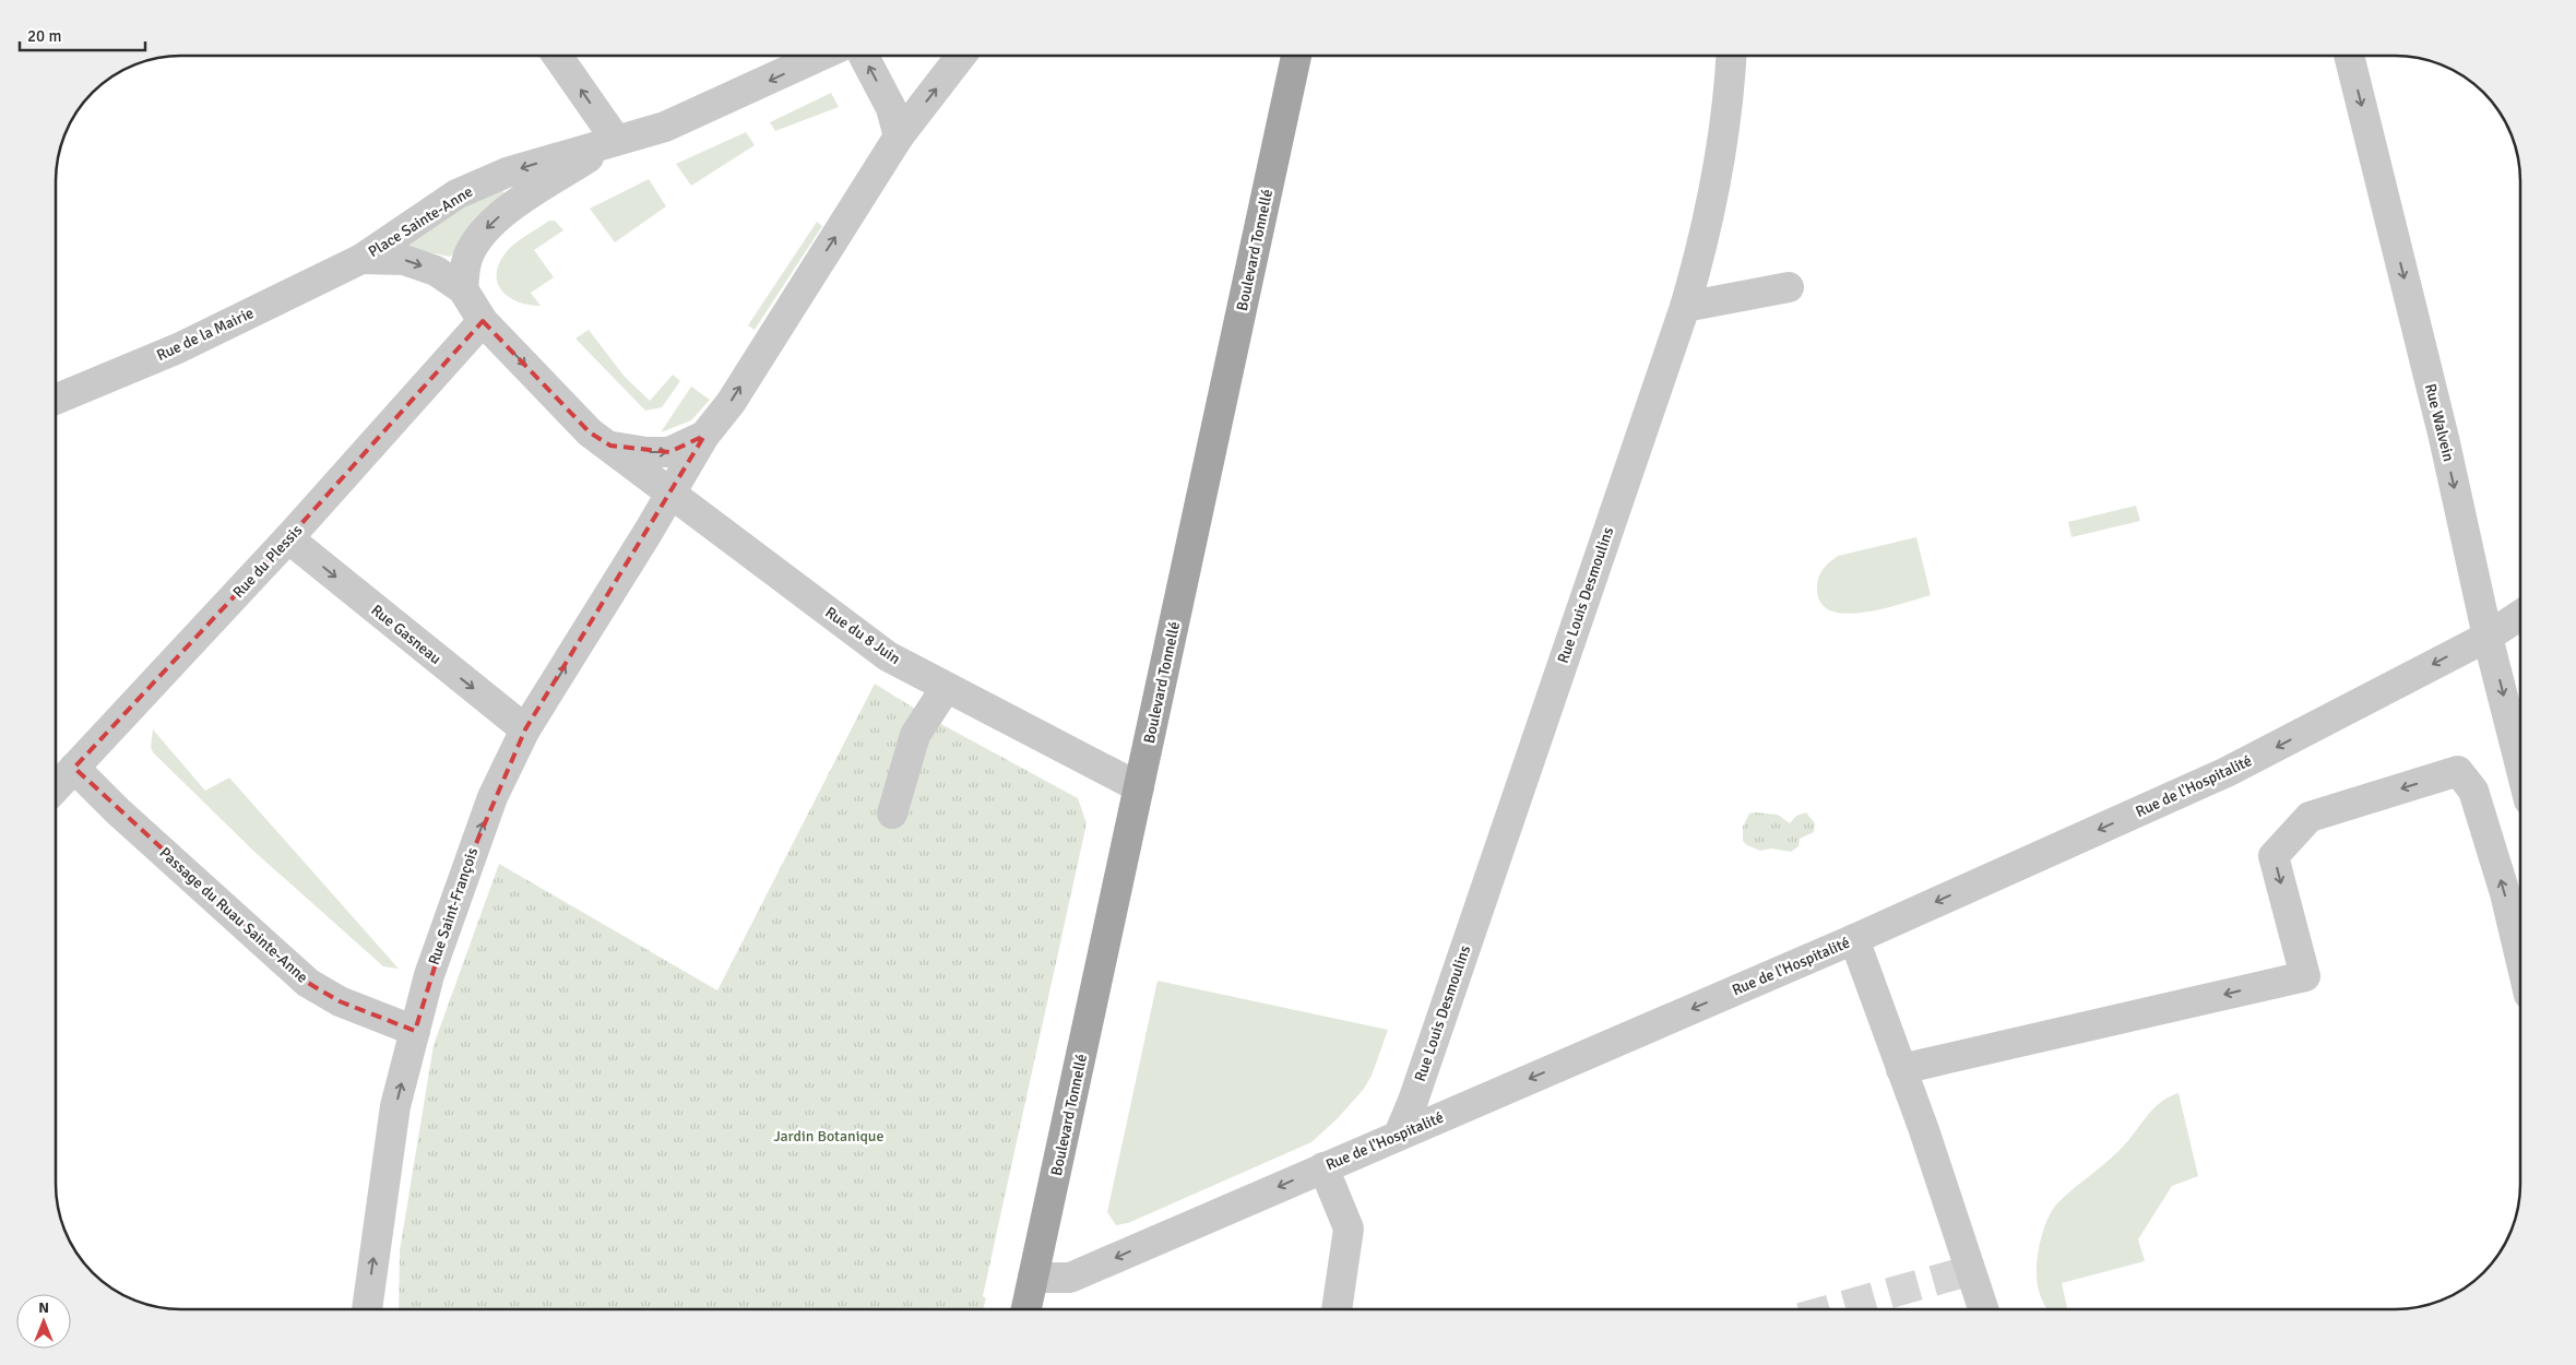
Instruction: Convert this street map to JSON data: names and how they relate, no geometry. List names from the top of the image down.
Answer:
{
  "streets": {
    "main road": ["Boulevard Tonnellé"],
    "street": [
      "Place Sainte-Anne",
      "Rue de la Mairie",
      "Rue Walvein",
      "Rue du Plessis",
      "Rue Louis Desmoulins",
      "Rue Gasneau",
      "Rue du 8 Juin",
      "Rue de l'Hospitalité",
      "Rue Saint-François",
      "Passage du Ruau Sainte-Anne"
    ]
  },
  "crossings": [
    ["Place Sainte-Anne", "Rue de la Mairie"],
    ["Place Sainte-Anne", "Rue du Plessis"],
    ["Place Sainte-Anne", "Rue du 8 Juin"],
    ["Place Sainte-Anne", "Rue Saint-François"],
    ["Boulevard Tonnellé", "Rue du 8 Juin"],
    ["Boulevard Tonnellé", "Rue de l'Hospitalité"],
    ["Rue Walvein", "Rue de l'Hospitalité"],
    ["Rue du Plessis", "Rue Gasneau"],
    ["Rue du Plessis", "Passage du Ruau Sainte-Anne"],
    ["Rue Louis Desmoulins", "Rue de l'Hospitalité"],
    ["Rue Gasneau", "Rue Saint-François"],
    ["Rue Saint-François", "Passage du Ruau Sainte-Anne"]
  ],
  "one_way": [
    "Rue Walvein",
    "Rue Gasneau",
    "Rue de l'Hospitalité",
    "Rue Saint-François"
  ],
  "parks": ["Jardin Botanique"],
  "scale_bar": "20 m",
  "north": "top"
}
